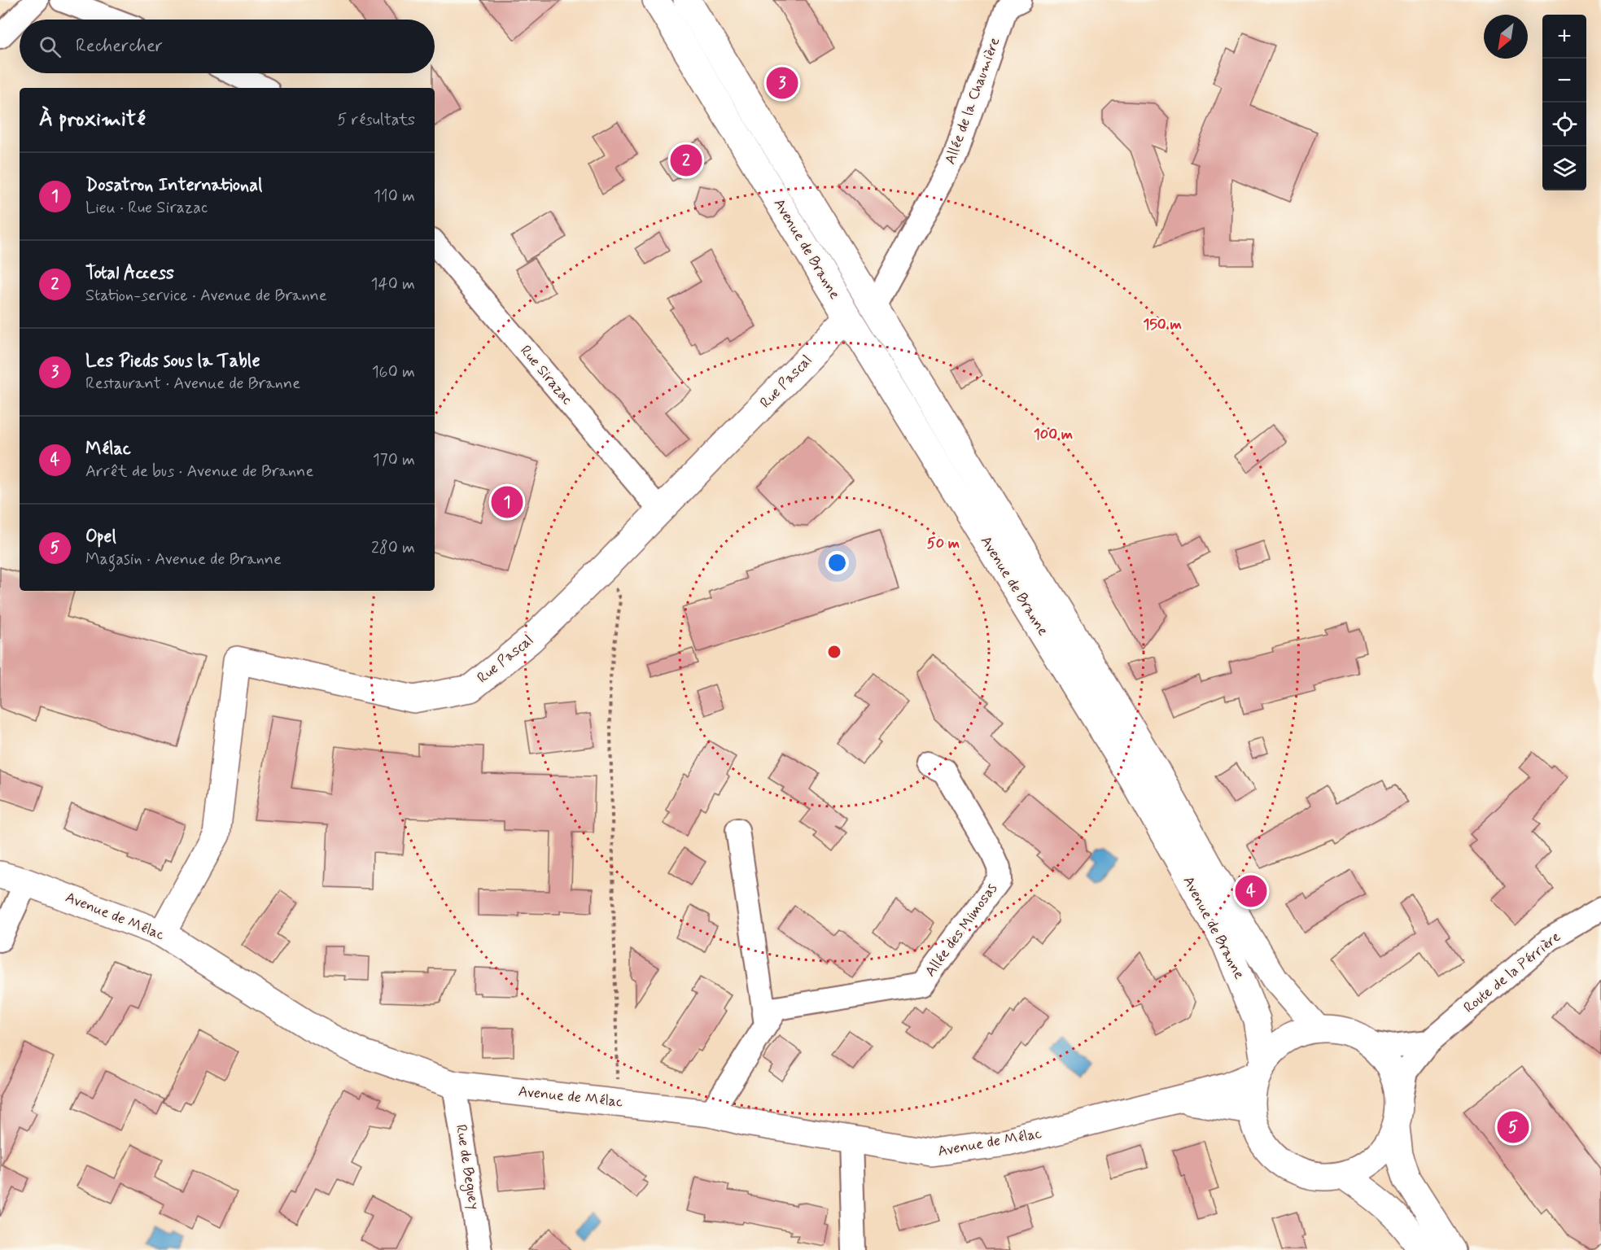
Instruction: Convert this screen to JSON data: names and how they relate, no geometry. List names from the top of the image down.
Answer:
{
  "streets": {
    "main road": ["Avenue de Branne", "Rue Pascal", "Avenue de Mélac"],
    "street": [
      "Allée de la Chaumière",
      "Rue Sirazac",
      "Allée des Mimosas",
      "Route de la Pérrière",
      "Rue de Beguey"
    ]
  },
  "crossings": [
    ["Allée de la Chaumière", "Avenue de Branne"],
    ["Avenue de Branne", "Rue Pascal"],
    ["Avenue de Branne", "Avenue de Mélac"],
    ["Avenue de Branne", "Route de la Pérrière"],
    ["Rue Sirazac", "Rue Pascal"],
    ["Rue Pascal", "Avenue de Mélac"],
    ["Avenue de Mélac", "Allée des Mimosas"],
    ["Avenue de Mélac", "Route de la Pérrière"],
    ["Avenue de Mélac", "Rue de Beguey"]
  ],
  "north": "bottom left",
  "page": {
    "map_buttons": ["+", "−"],
    "search": "Rechercher",
    "pins": [
      "3",
      "2",
      "1",
      "4",
      "5"
    ],
    "heading": ["À proximité", "5 résultats"],
    "list": [
      {
        "mark": "1",
        "name": "Dosatron International",
        "note": "Lieu · Rue Sirazac",
        "value": "110 m"
      },
      {
        "mark": "2",
        "name": "Total Access",
        "note": "Station-service · Avenue de Branne",
        "value": "140 m"
      },
      {
        "mark": "3",
        "name": "Les Pieds sous la Table",
        "note": "Restaurant · Avenue de Branne",
        "value": "160 m"
      },
      {
        "mark": "4",
        "name": "Mélac",
        "note": "Arrêt de bus · Avenue de Branne",
        "value": "170 m"
      },
      {
        "mark": "5",
        "name": "Opel",
        "note": "Magasin · Avenue de Branne",
        "value": "280 m"
      }
    ]
  },
  "rings": ["150 m", "100 m", "50 m"]
}
